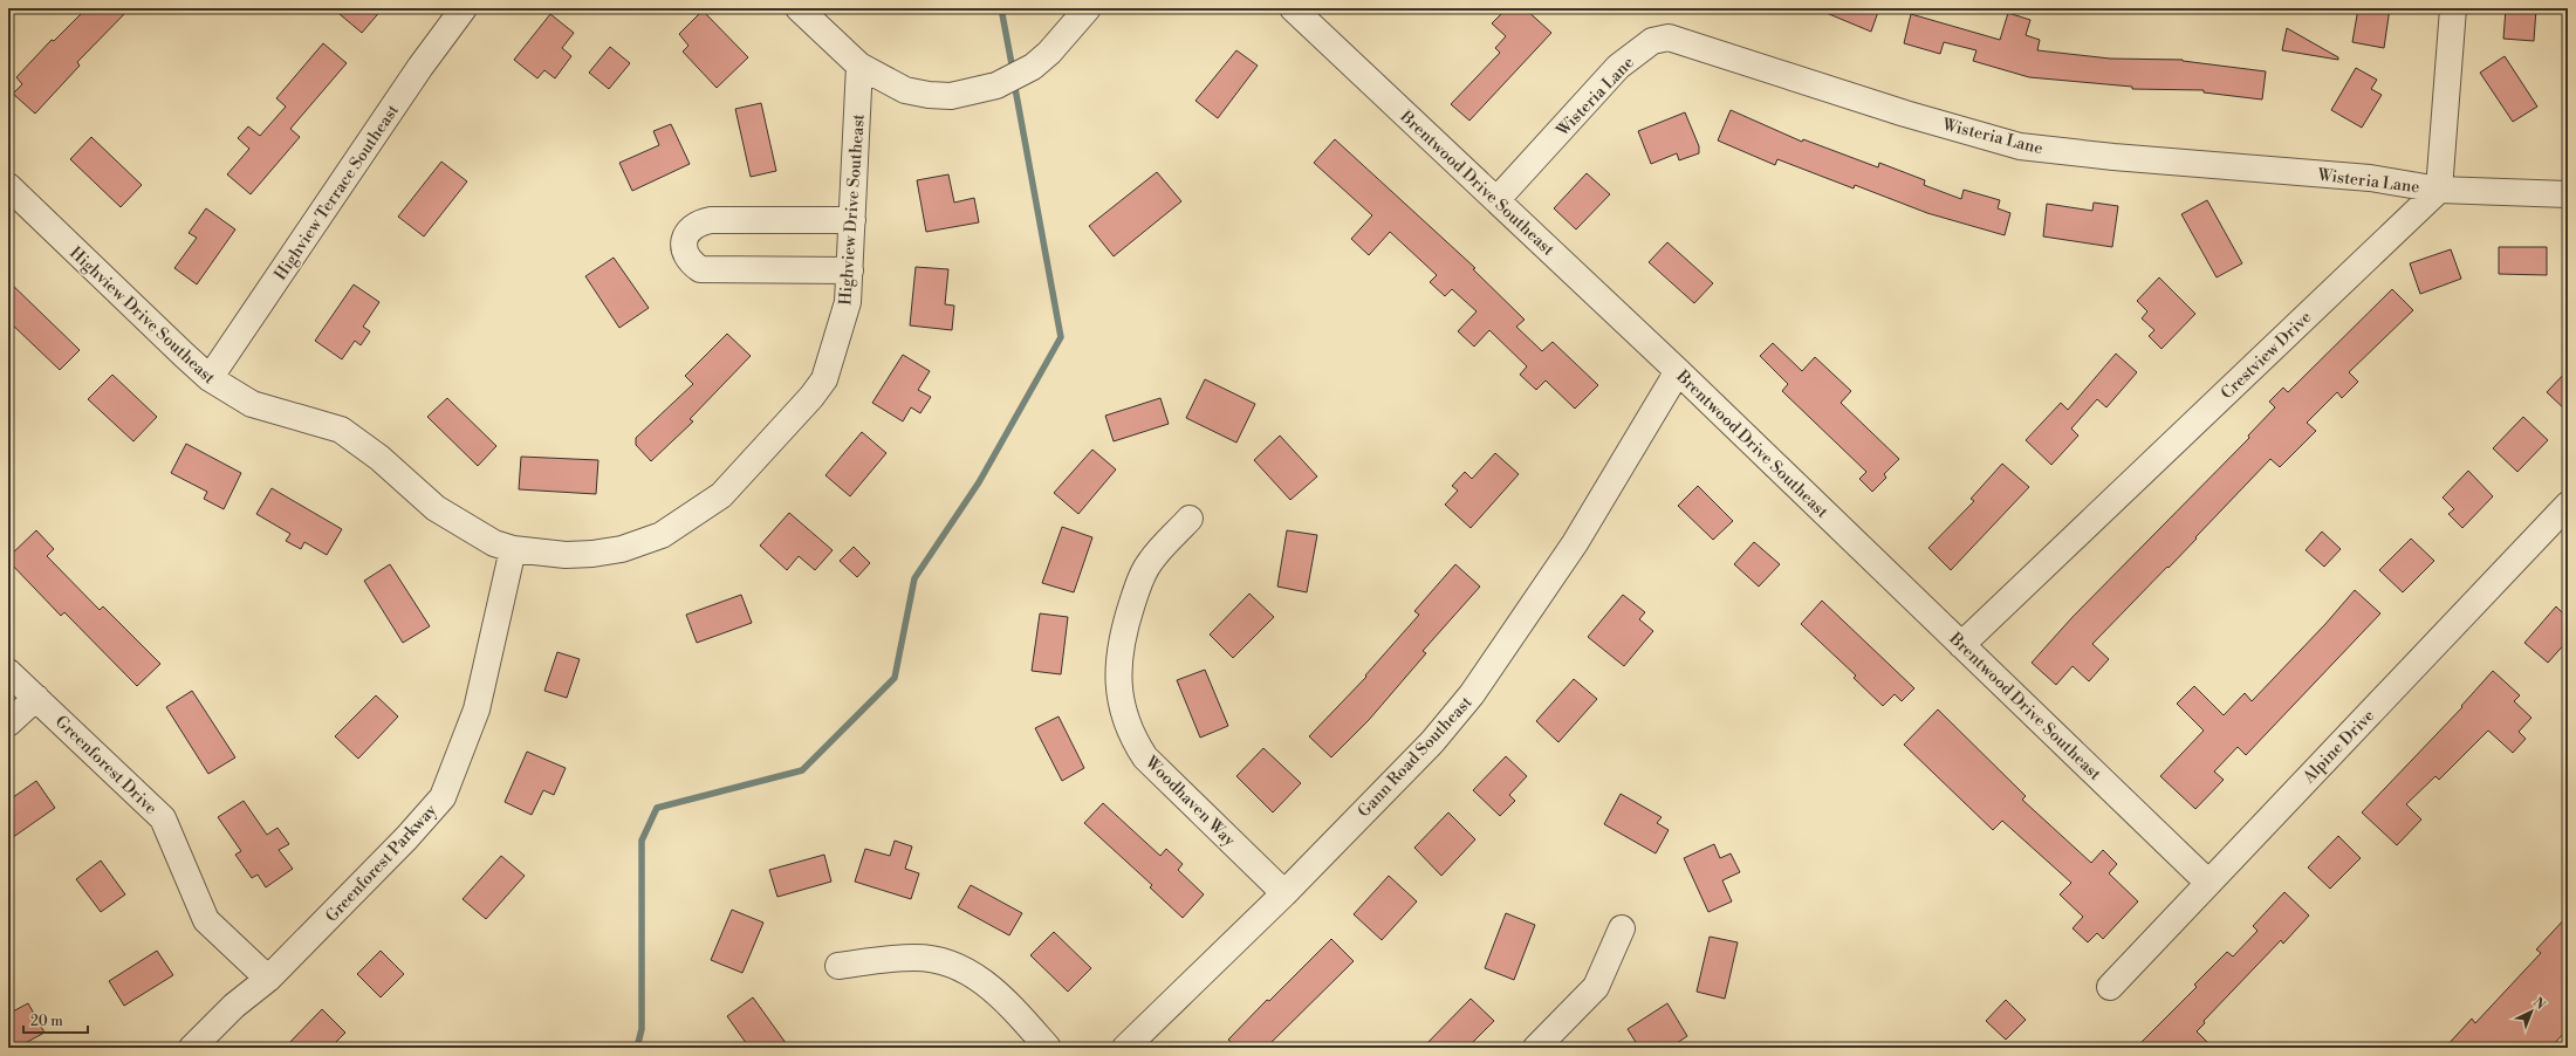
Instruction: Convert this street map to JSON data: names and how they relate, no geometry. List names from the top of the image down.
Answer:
{
  "streets": {
    "street": [
      "Wisteria Lane",
      "Brentwood Drive Southeast",
      "Highview Terrace Southeast",
      "Highview Drive Southeast",
      "Crestview Drive",
      "Alpine Drive",
      "Gann Road Southeast",
      "Greenforest Drive",
      "Woodhaven Way",
      "Greenforest Parkway"
    ]
  },
  "crossings": [
    ["Wisteria Lane", "Brentwood Drive Southeast"],
    ["Wisteria Lane", "Crestview Drive"],
    ["Brentwood Drive Southeast", "Crestview Drive"],
    ["Brentwood Drive Southeast", "Alpine Drive"],
    ["Brentwood Drive Southeast", "Gann Road Southeast"],
    ["Highview Terrace Southeast", "Highview Drive Southeast"],
    ["Highview Drive Southeast", "Greenforest Parkway"],
    ["Gann Road Southeast", "Woodhaven Way"],
    ["Greenforest Drive", "Greenforest Parkway"]
  ],
  "scale_bar": "20 m",
  "north": "top right"
}
